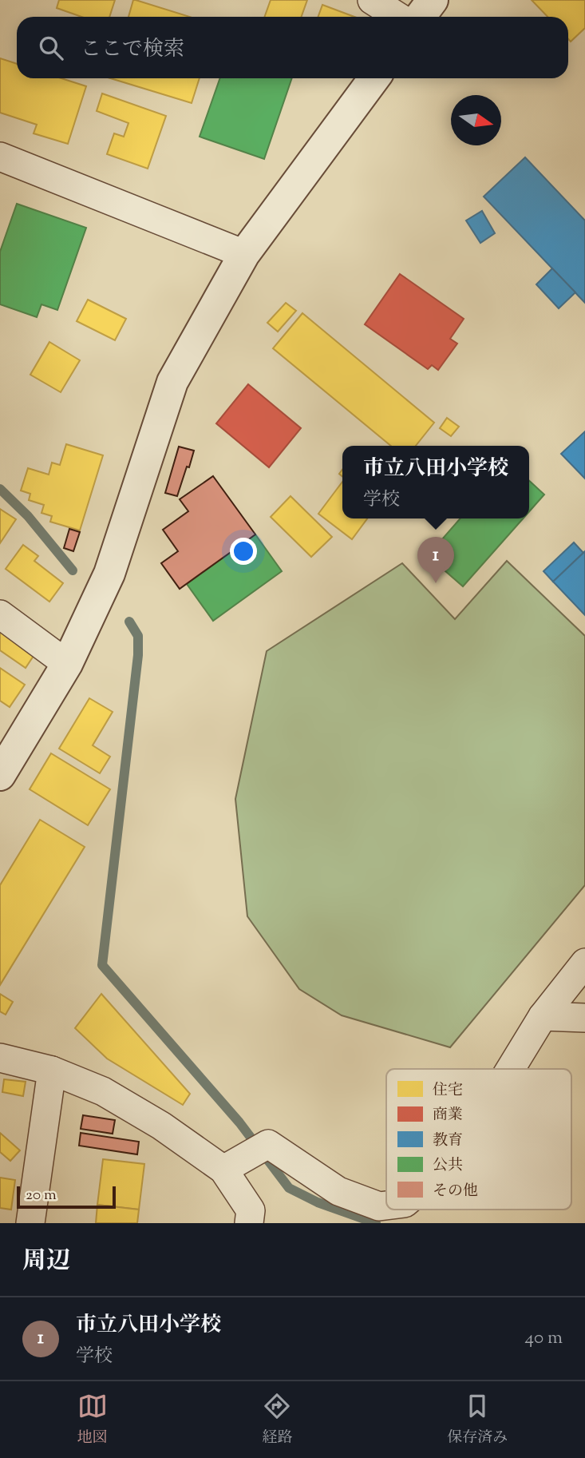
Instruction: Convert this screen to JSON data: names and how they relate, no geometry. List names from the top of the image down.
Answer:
{
  "legend": [
    "住宅",
    "商業",
    "教育",
    "公共",
    "その他"
  ],
  "scale_bar": "20 m",
  "north": "right",
  "page": {
    "search": "ここで検索",
    "popup": ["市立八田小学校", "学校"],
    "pins": "1",
    "scale": "20 m",
    "heading": "周辺",
    "list": [
      {
        "mark": "1",
        "name": "市立八田小学校",
        "note": "学校",
        "value": "40 m"
      }
    ],
    "nav": ["地図", "経路", "保存済み"]
  }
}
